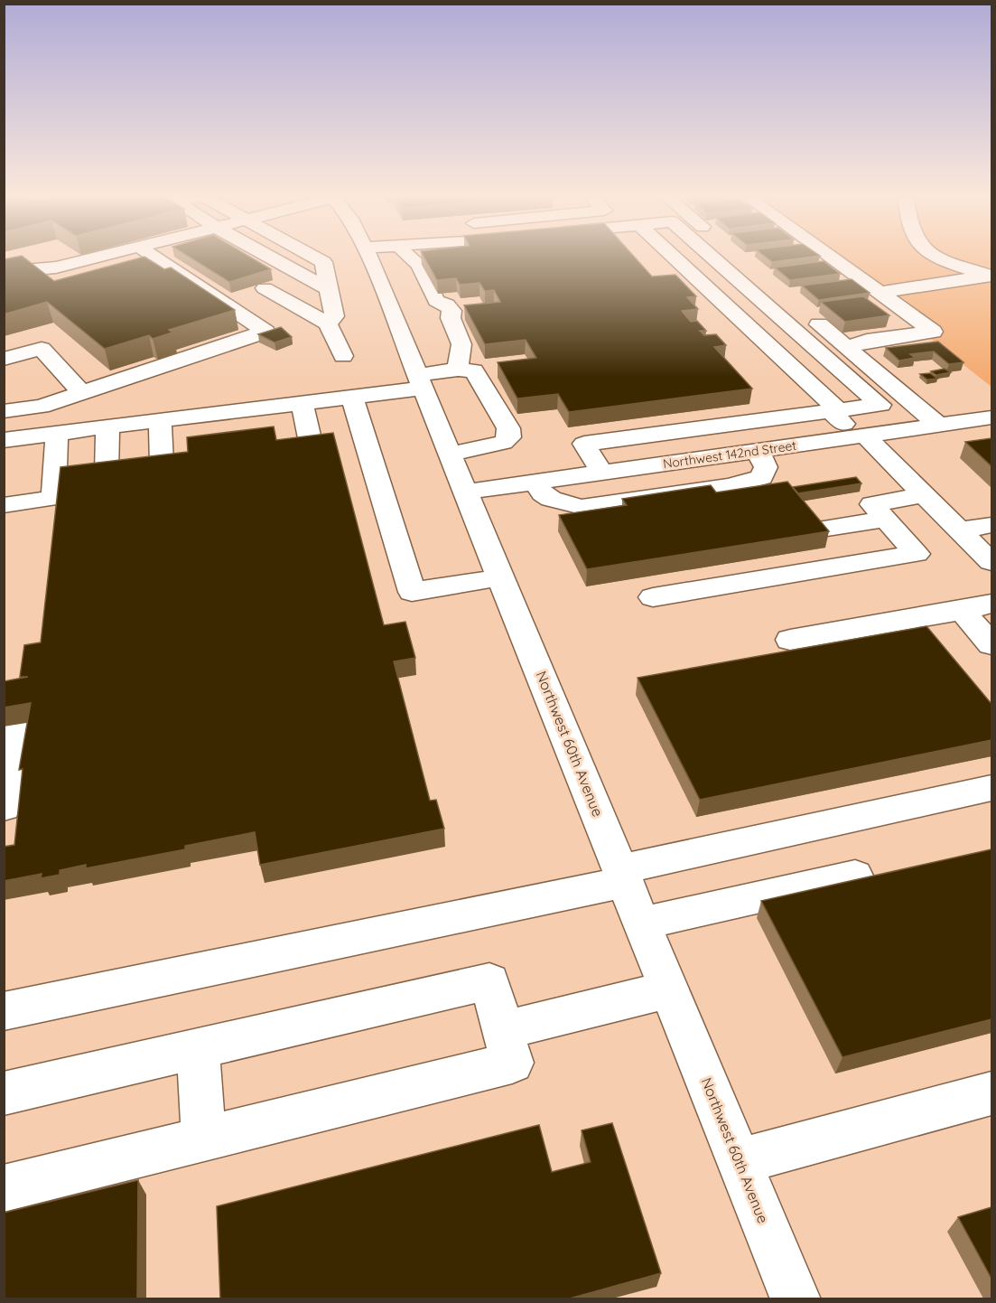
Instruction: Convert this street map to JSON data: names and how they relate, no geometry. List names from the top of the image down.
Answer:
{
  "streets": {
    "street": ["Northwest 142nd Street", "Northwest 60th Avenue"]
  },
  "crossings": [
    ["Northwest 142nd Street", "Northwest 60th Avenue"]
  ]
}
